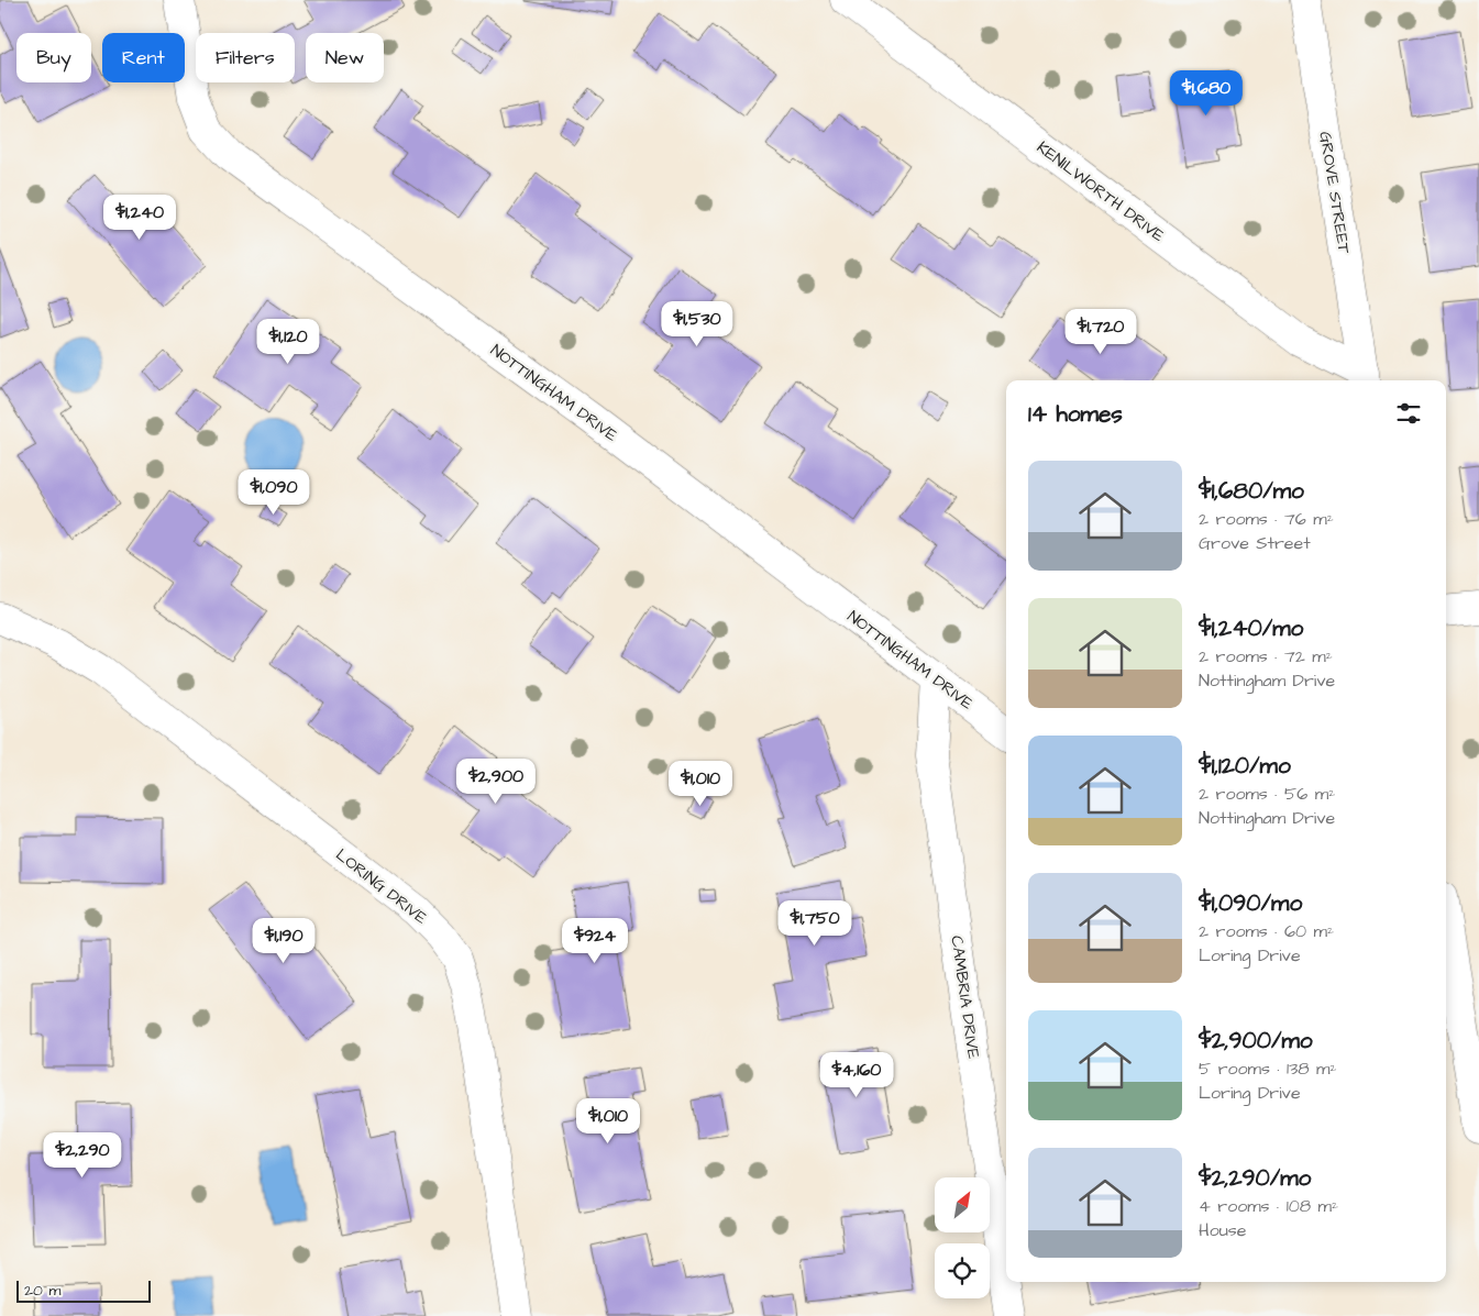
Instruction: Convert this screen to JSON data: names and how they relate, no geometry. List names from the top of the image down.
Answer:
{
  "streets": {
    "street": [
      "KENILWORTH DRIVE",
      "GROVE STREET",
      "NOTTINGHAM DRIVE",
      "LORING DRIVE",
      "CAMBRIA DRIVE"
    ]
  },
  "crossings": [
    ["KENILWORTH DRIVE", "GROVE STREET"],
    ["NOTTINGHAM DRIVE", "CAMBRIA DRIVE"]
  ],
  "scale_bar": "20 m",
  "north": "top right",
  "page": {
    "chip": [
      "Buy",
      "Rent",
      "Filters",
      "New"
    ],
    "price": [
      "$1,680",
      "$1,240",
      "$1,530",
      "$1,720",
      "$1,120",
      "$1,090",
      "$2,900",
      "$1,010",
      "$1,750",
      "$1,190",
      "$924",
      "$4,160",
      "$1,010",
      "$2,290"
    ],
    "heading": "14 homes",
    "list": [
      {
        "name": "$1,680/mo",
        "note": "2 rooms · 76 m² · Grove Street"
      },
      {
        "name": "$1,240/mo",
        "note": "2 rooms · 72 m² · Nottingham Drive"
      },
      {
        "name": "$1,120/mo",
        "note": "2 rooms · 56 m² · Nottingham Drive"
      },
      {
        "name": "$1,090/mo",
        "note": "2 rooms · 60 m² · Loring Drive"
      },
      {
        "name": "$2,900/mo",
        "note": "5 rooms · 138 m² · Loring Drive"
      },
      {
        "name": "$2,290/mo",
        "note": "4 rooms · 108 m² · House"
      }
    ],
    "scale": "20 m"
  }
}
